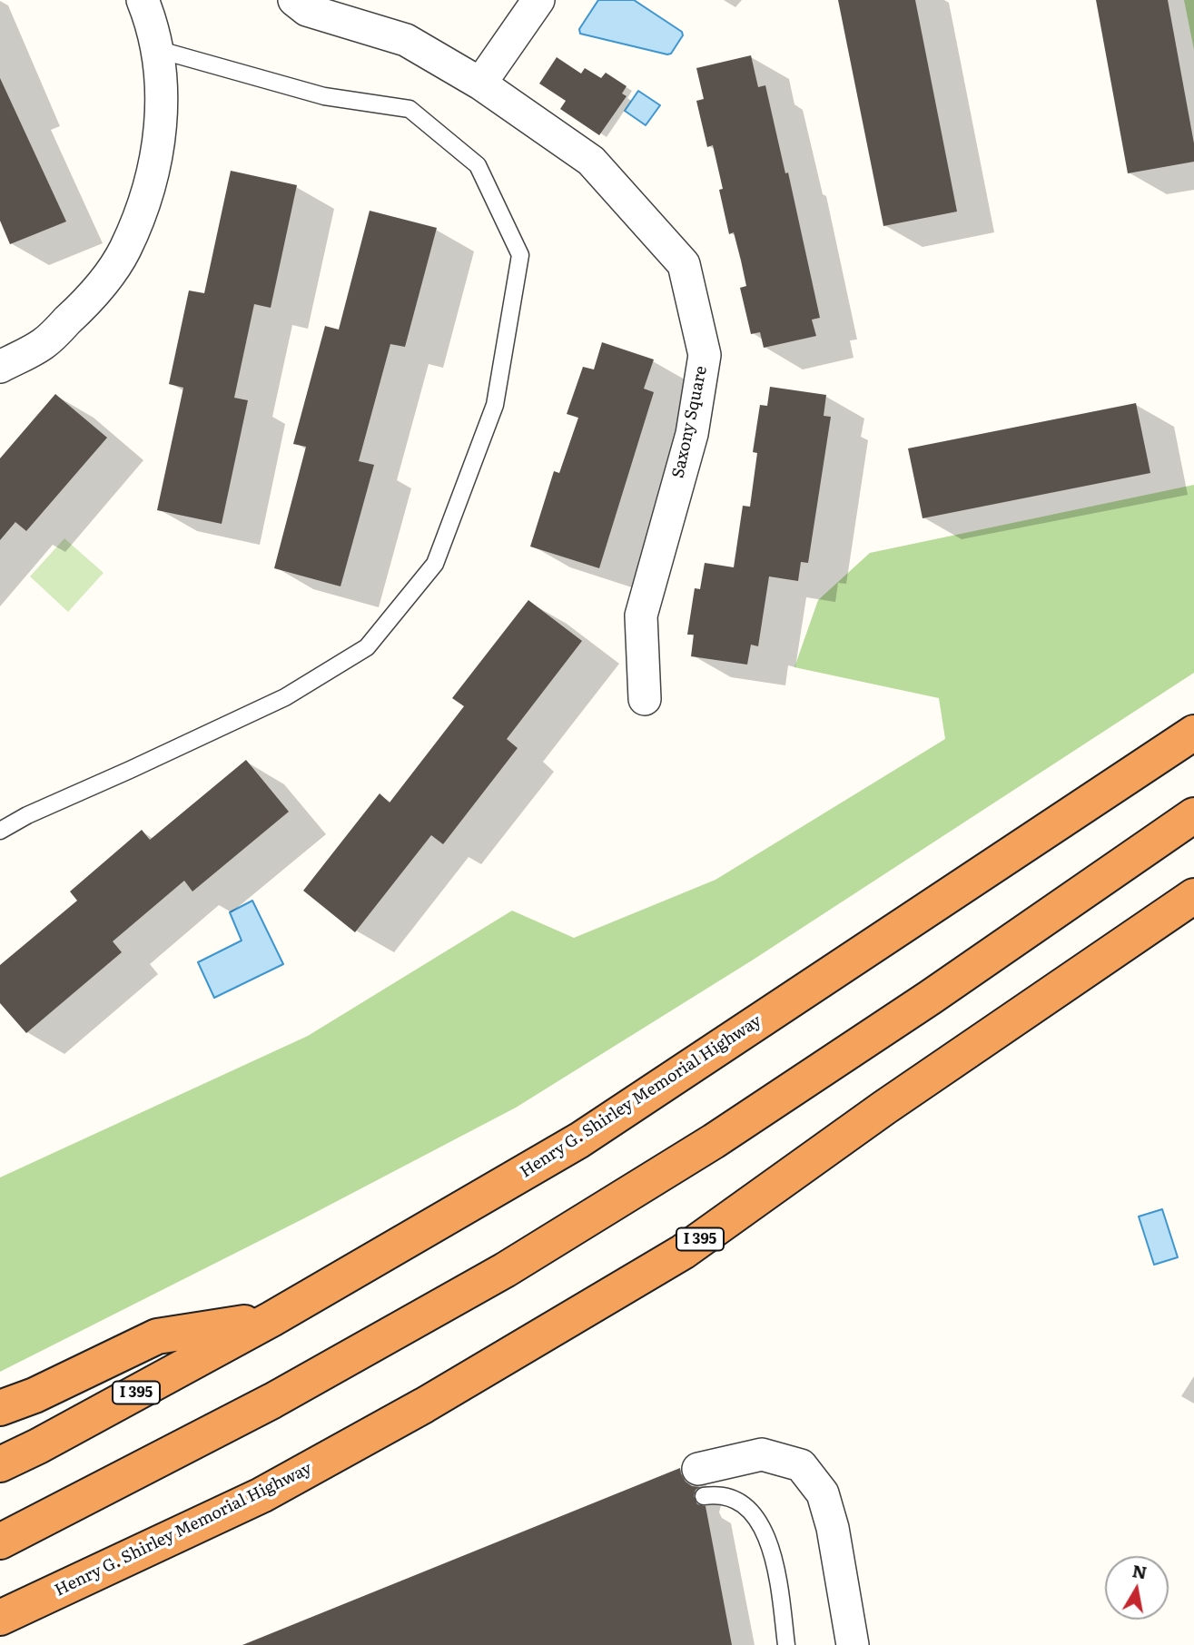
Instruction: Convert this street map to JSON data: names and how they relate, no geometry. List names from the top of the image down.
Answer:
{
  "streets": {
    "highway": ["Henry G. Shirley Memorial Highway", "I 395"],
    "street": ["Saxony Square"]
  },
  "north": "top"
}
